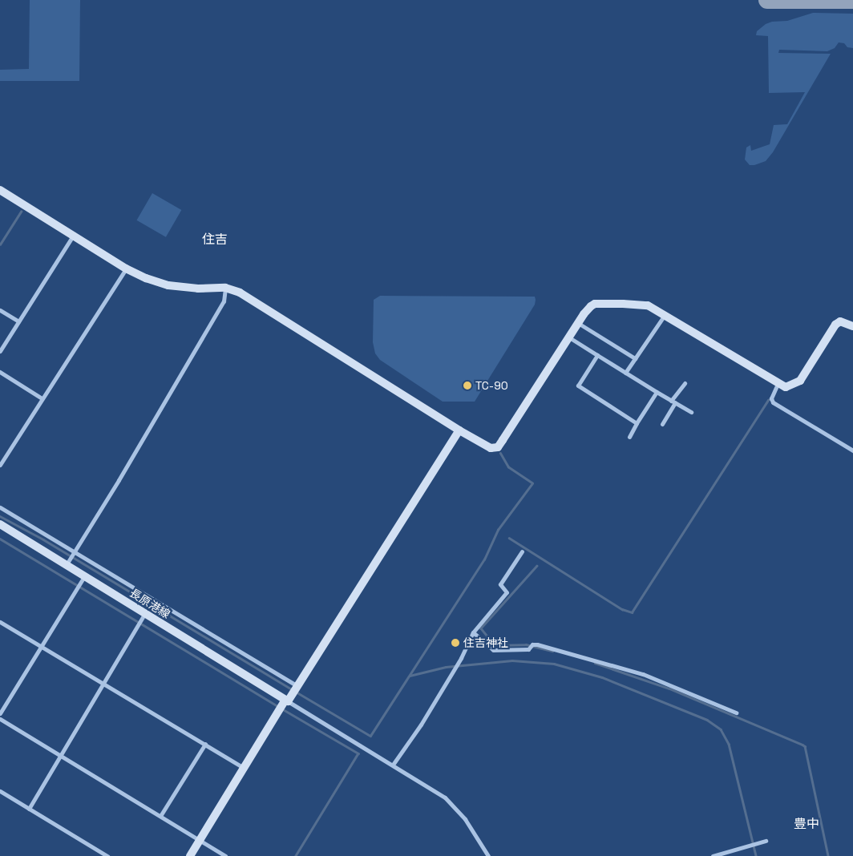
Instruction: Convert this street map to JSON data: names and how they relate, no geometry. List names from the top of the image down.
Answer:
{
  "streets": {
    "street": ["長原港線"]
  },
  "districts": ["住吉", "豊中"],
  "places": ["TC-90", "住吉神社"]
}
